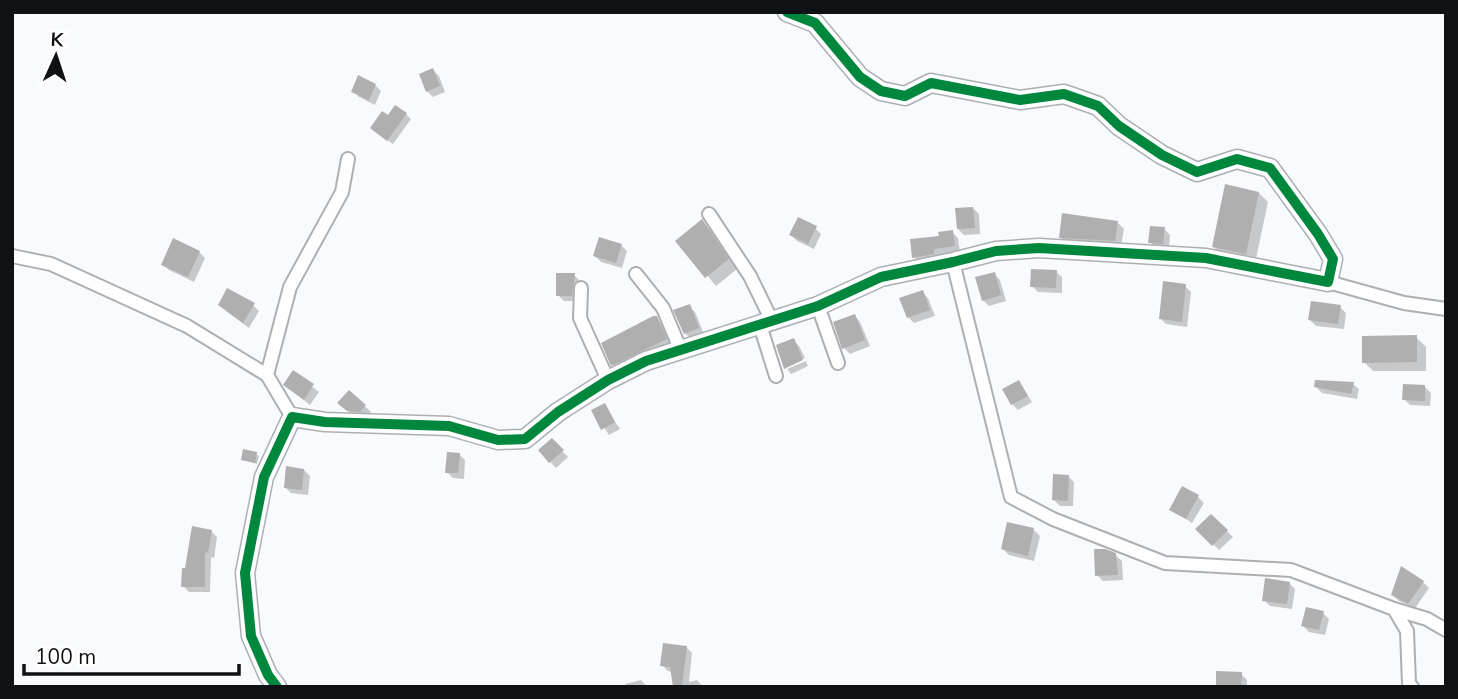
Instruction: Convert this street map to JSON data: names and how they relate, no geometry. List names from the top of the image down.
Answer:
{
  "scale_bar": "100 m",
  "north": "top"
}
